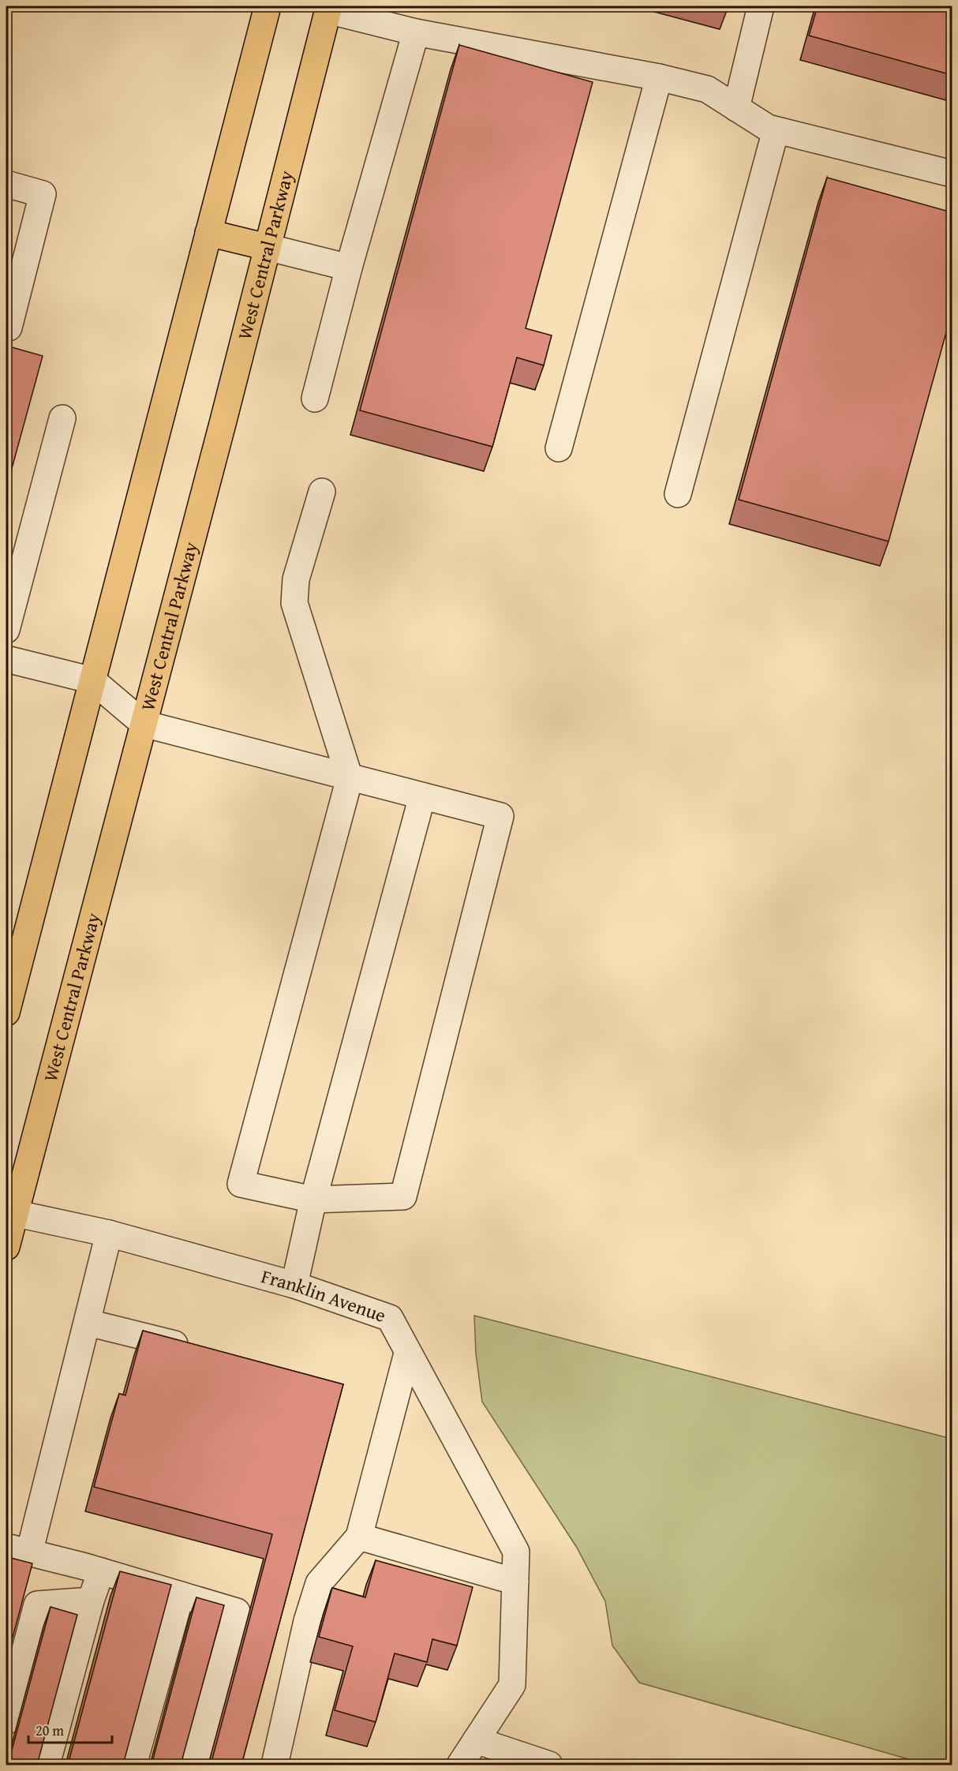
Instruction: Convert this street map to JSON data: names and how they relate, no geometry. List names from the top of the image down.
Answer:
{
  "streets": {
    "main road": ["West Central Parkway"],
    "street": ["Franklin Avenue"]
  },
  "crossings": [
    ["West Central Parkway", "Franklin Avenue"]
  ],
  "scale_bar": "20 m"
}
